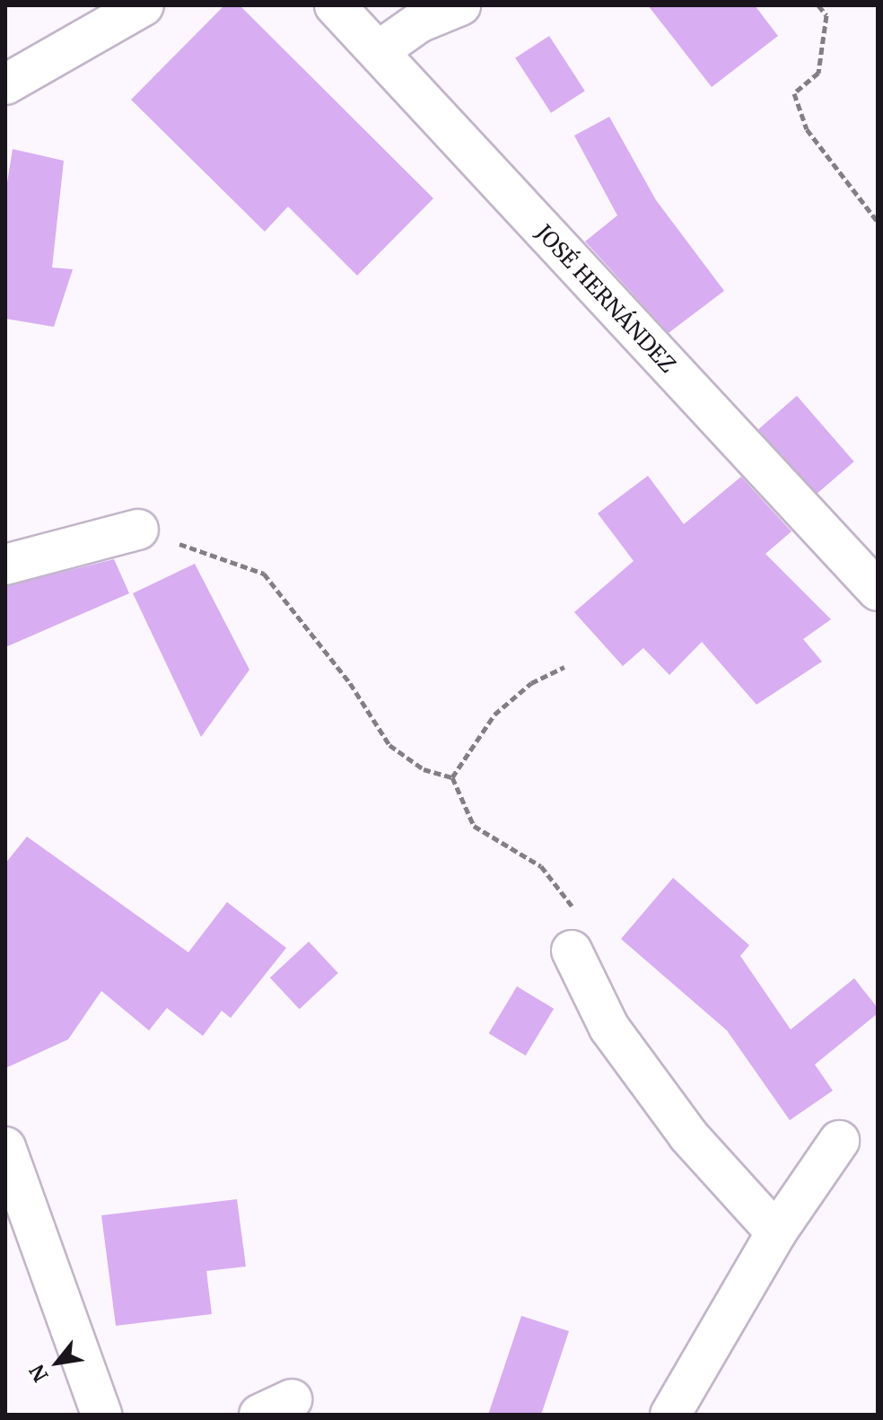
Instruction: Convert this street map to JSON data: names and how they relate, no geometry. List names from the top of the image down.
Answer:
{
  "streets": {
    "street": ["JOSÉ HERNÁNDEZ"]
  },
  "north": "bottom left"
}
